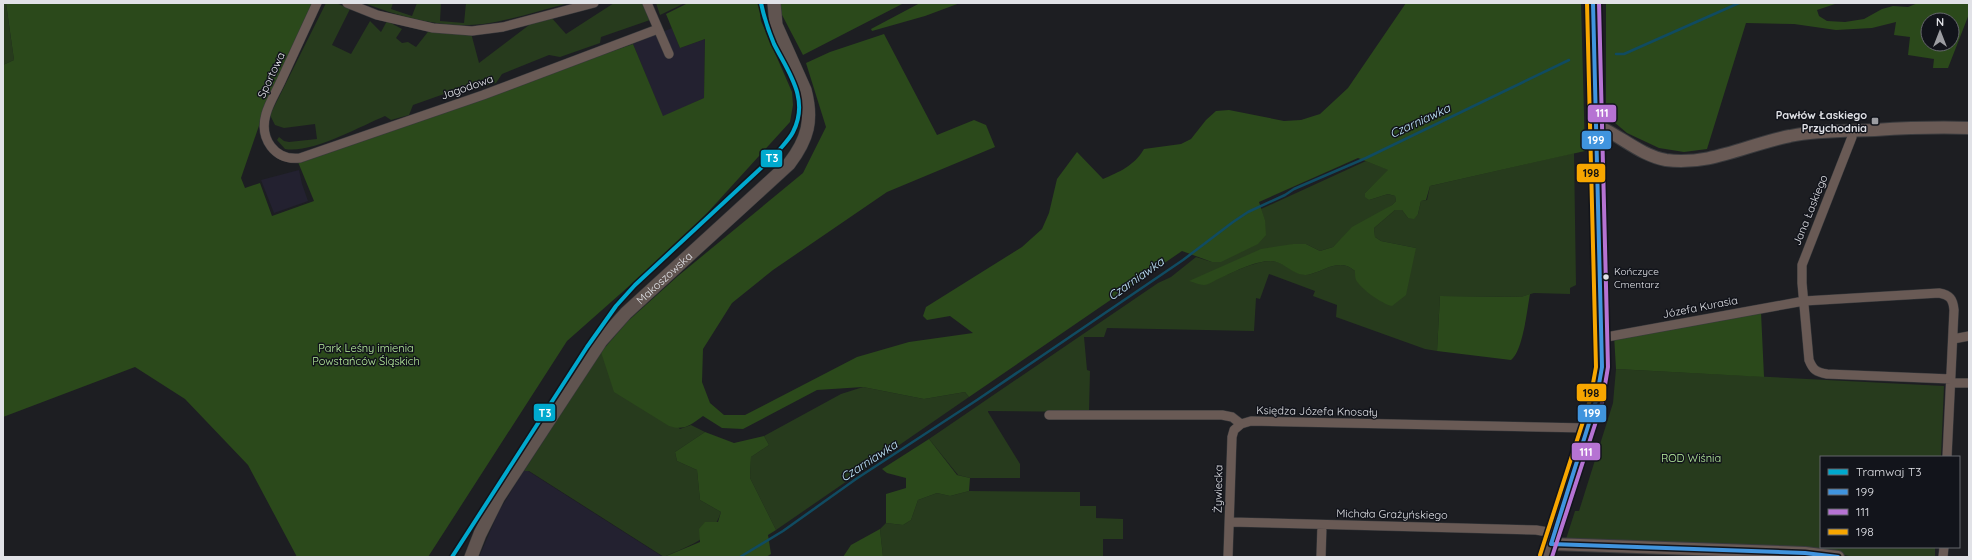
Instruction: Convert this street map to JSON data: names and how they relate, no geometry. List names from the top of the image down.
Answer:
{
  "streets": {
    "main road": ["Makoszowska"],
    "street": [
      "Sportowa",
      "Jagodowa",
      "Jana Łaskiego",
      "Józefa Kurasia",
      "Księdza Józefa Knosały",
      "Żywiecka",
      "Michała Grażyńskiego"
    ]
  },
  "crossings": [
    ["Sportowa", "Jagodowa"],
    ["Jana Łaskiego", "Józefa Kurasia"],
    ["Księdza Józefa Knosały", "Żywiecka"],
    ["Żywiecka", "Michała Grażyńskiego"]
  ],
  "water": ["Czarniawka"],
  "parks": ["Park Leśny imienia Powstańców Śląskich", "ROD Wiśnia"],
  "places": {
    "transit": ["Pawłów Łaskiego Przychodnia"],
    "other": ["Kończyce Cmentarz"]
  },
  "lines": [
    "tram line T3",
    "transit line 199",
    "transit line 111",
    "transit line 198"
  ],
  "legend": [
    "Tramwaj T3",
    "199",
    "111",
    "198"
  ],
  "north": "top"
}
